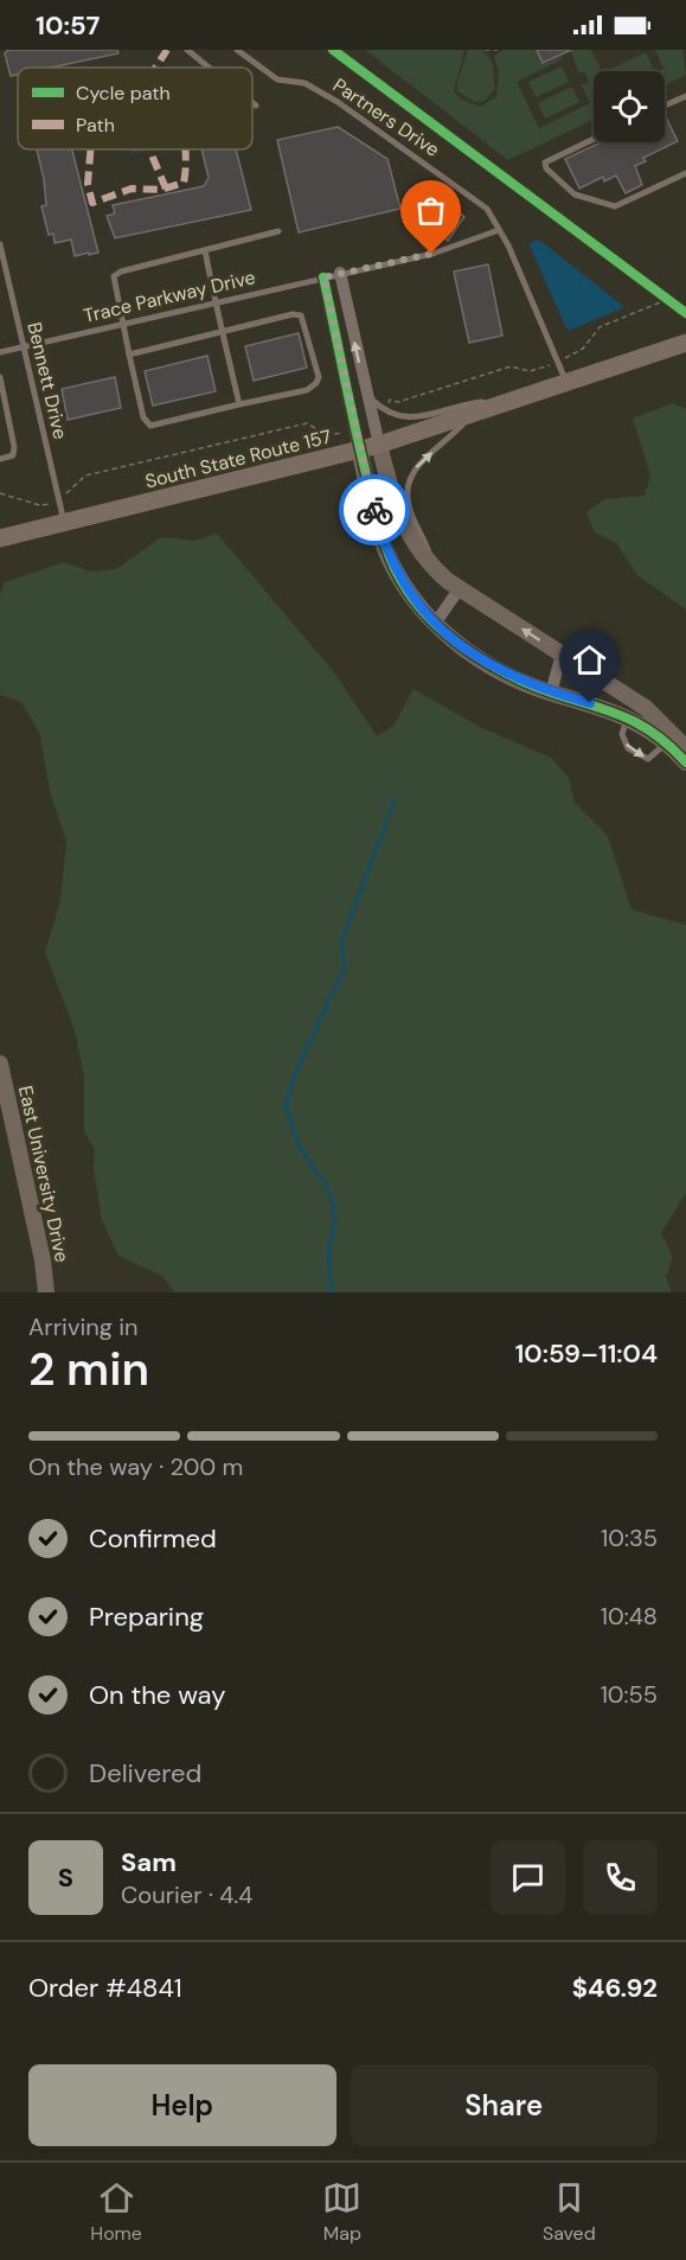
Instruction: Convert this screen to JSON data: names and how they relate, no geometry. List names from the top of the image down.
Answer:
{
  "streets": {
    "main road": ["South State Route 157"],
    "street": ["East University Drive"],
    "lane": ["Partners Drive", "Trace Parkway Drive", "Bennett Drive"]
  },
  "crossings": [
    ["Partners Drive", "Trace Parkway Drive"],
    ["Partners Drive", "South State Route 157"],
    ["Trace Parkway Drive", "Bennett Drive"],
    ["Bennett Drive", "South State Route 157"]
  ],
  "legend": ["Cycle path", "Path"],
  "page": {
    "status": "10:57",
    "heading": ["2 min", "Arriving in", "10:59–11:04"],
    "panel": [
      "Sam",
      "Courier · 4.4",
      "Order #4841",
      "$46.92"
    ],
    "bar": "On the way · 200 m",
    "list": [
      ["Confirmed", "10:35"],
      ["Preparing", "10:48"],
      ["On the way", "10:55"],
      "Delivered"
    ],
    "round": "S",
    "buttons": ["Help", "Share"],
    "tabs": ["Home", "Map", "Saved"]
  }
}
